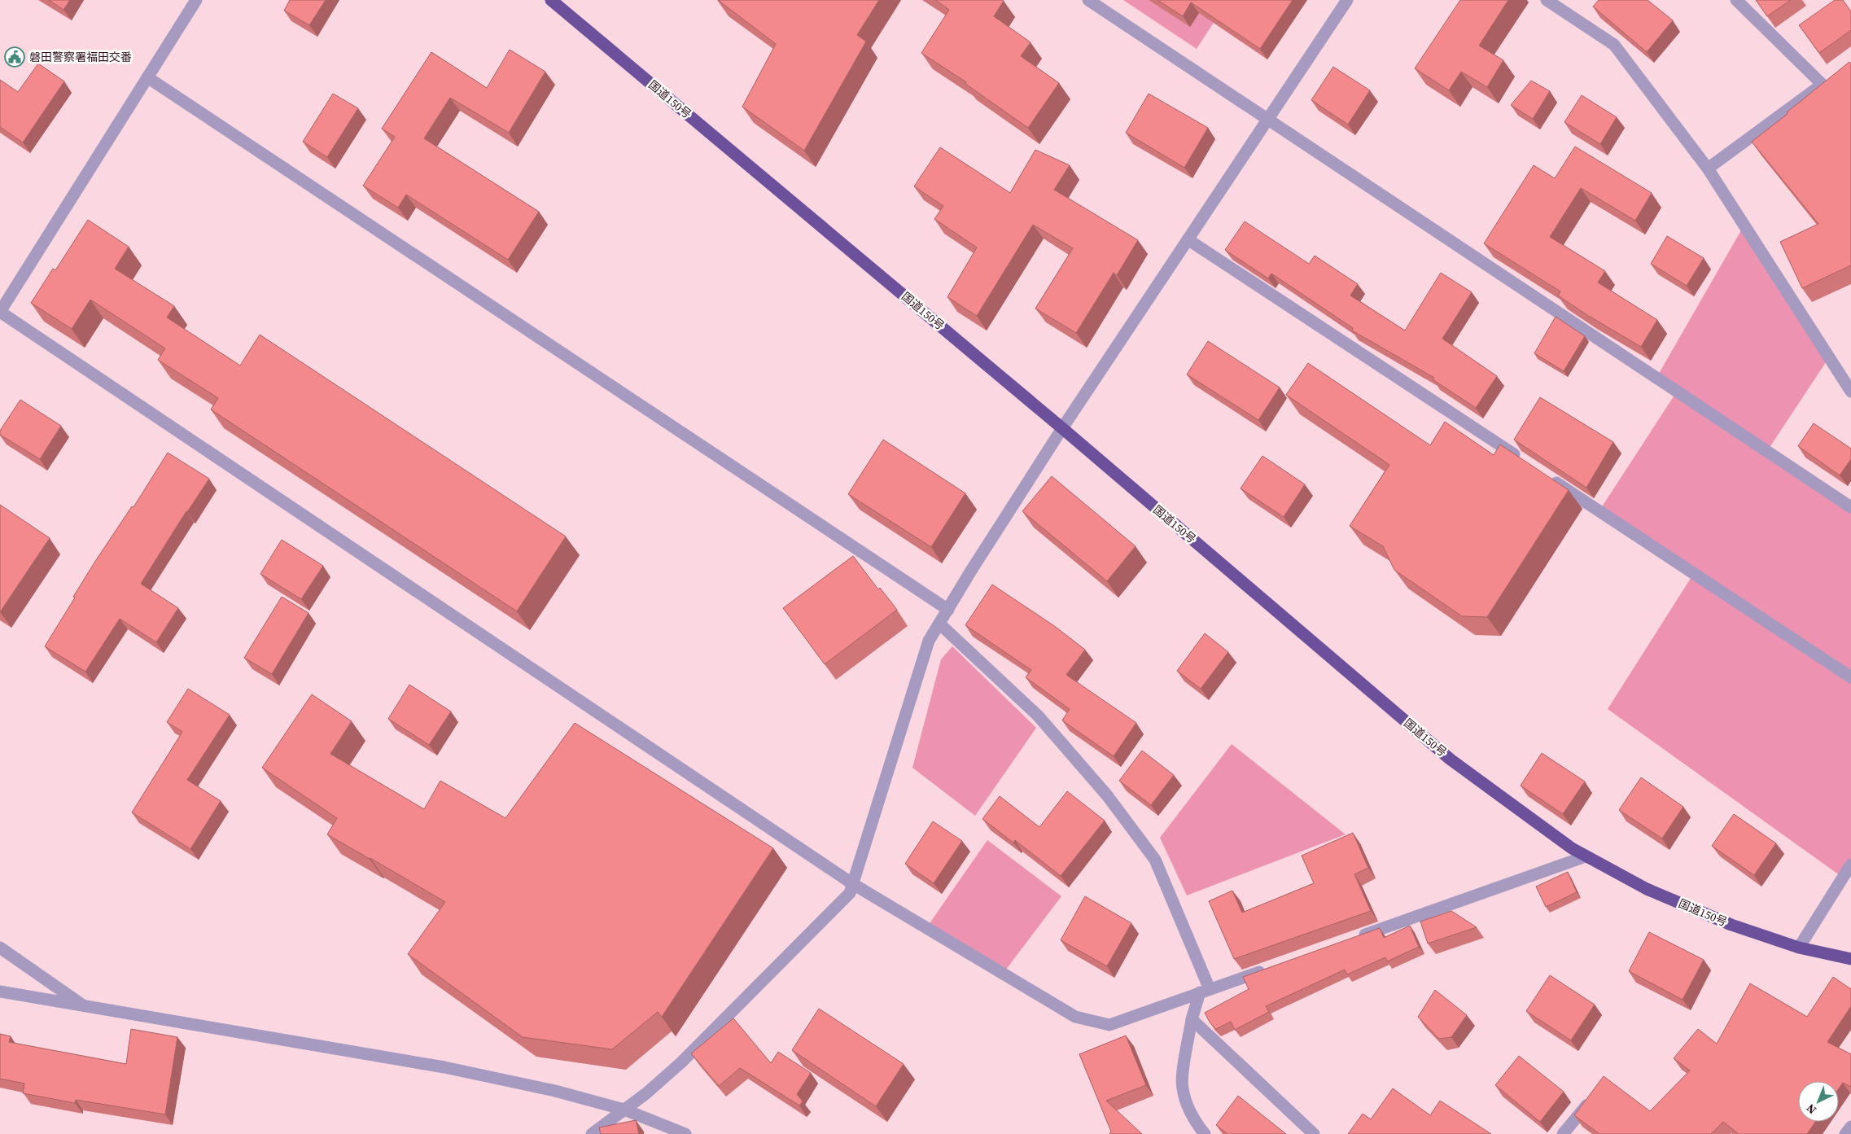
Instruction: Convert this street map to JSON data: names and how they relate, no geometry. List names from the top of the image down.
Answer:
{
  "streets": {
    "highway": ["国道150号"]
  },
  "places": {
    "public building": ["磐田警察署福田交番"]
  },
  "north": "bottom left"
}
